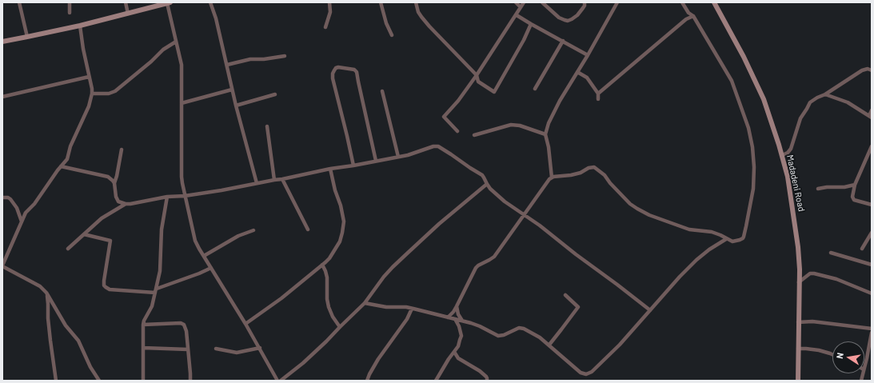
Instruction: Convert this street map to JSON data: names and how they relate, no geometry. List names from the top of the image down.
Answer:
{
  "streets": {
    "street": ["Madadeni Road"]
  },
  "north": "left"
}
